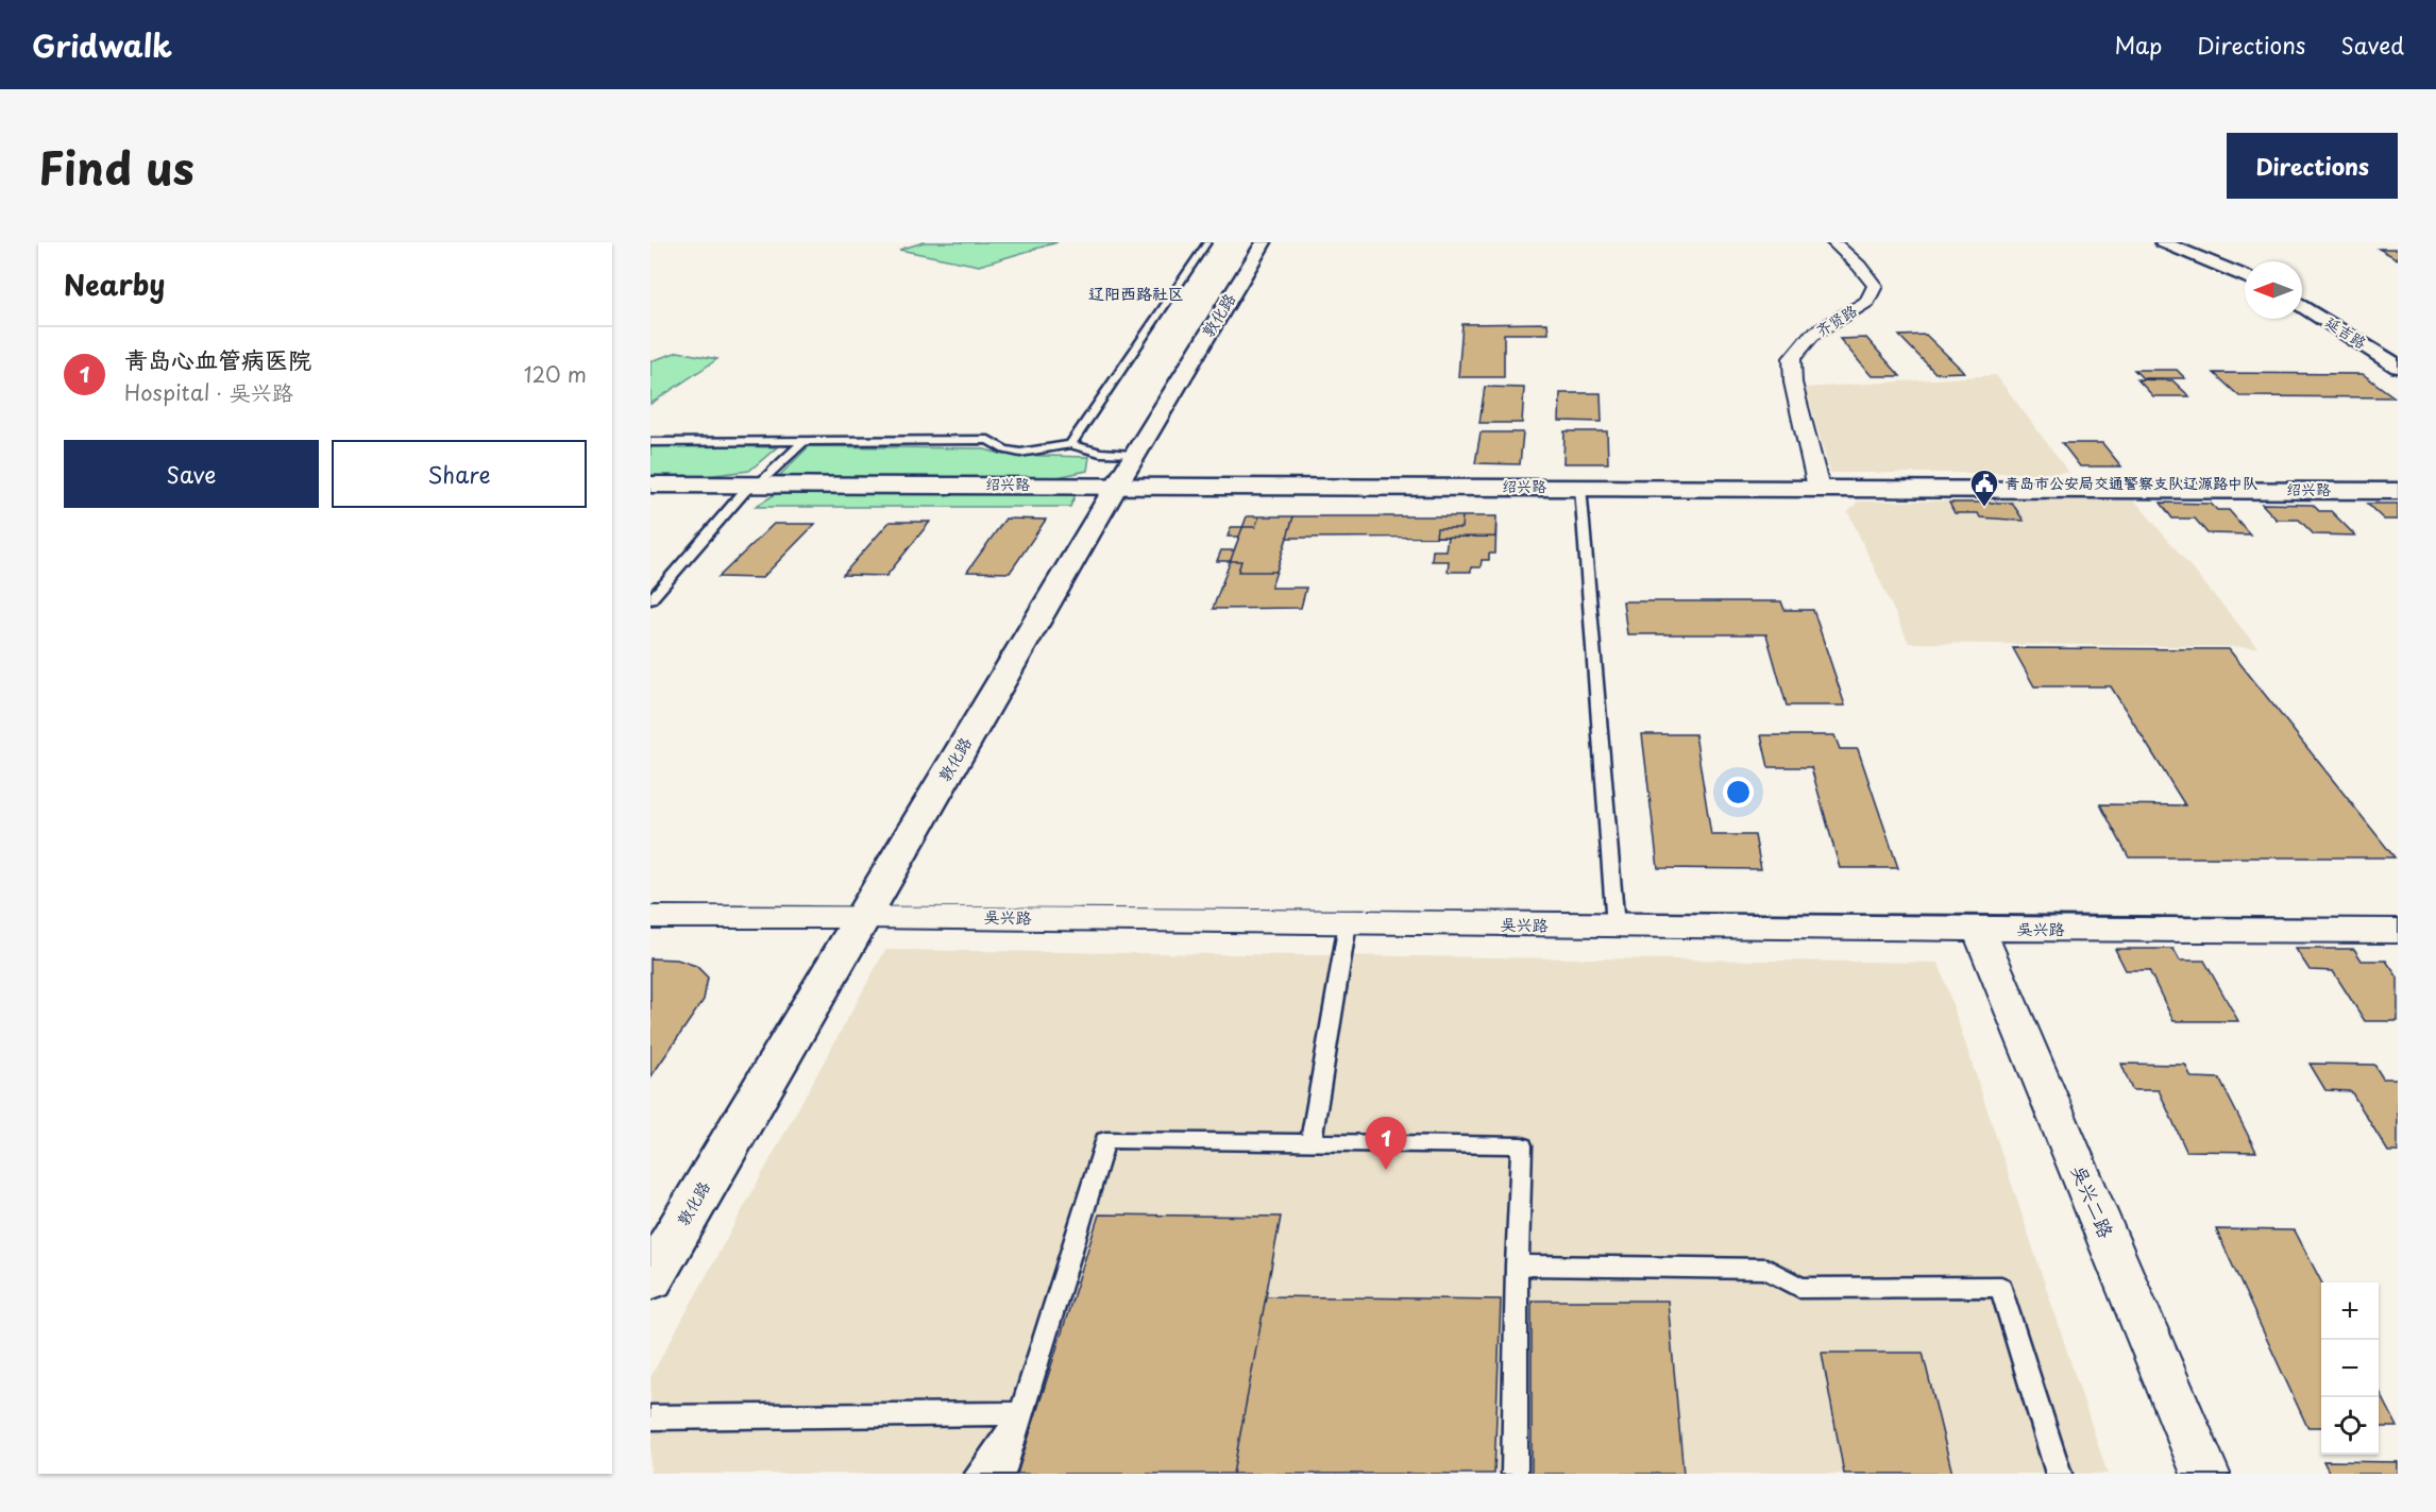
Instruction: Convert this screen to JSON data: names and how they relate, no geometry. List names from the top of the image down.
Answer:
{
  "streets": {
    "main road": ["敦化路", "延吉路", "绍兴路"],
    "street": ["齐贤路", "吴兴路", "吴兴二路"]
  },
  "crossings": [
    ["敦化路", "绍兴路"],
    ["敦化路", "吴兴路"],
    ["齐贤路", "绍兴路"],
    ["吴兴路", "吴兴二路"]
  ],
  "districts": ["辽阳西路社区"],
  "places": {
    "public building": ["青岛市公安局交通警察支队辽源路中队"]
  },
  "north": "left",
  "page": {
    "header": "Gridwalk",
    "nav": ["Map", "Directions", "Saved"],
    "title": "Find us",
    "buttons": [
      "Directions",
      ["Save", "Share"]
    ],
    "heading": "Nearby",
    "list": [
      {
        "mark": "1",
        "name": "青岛心血管病医院",
        "note": "Hospital · 吴兴路",
        "value": "120 m"
      }
    ],
    "pins": "1",
    "map_buttons": ["+", "−"]
  }
}
